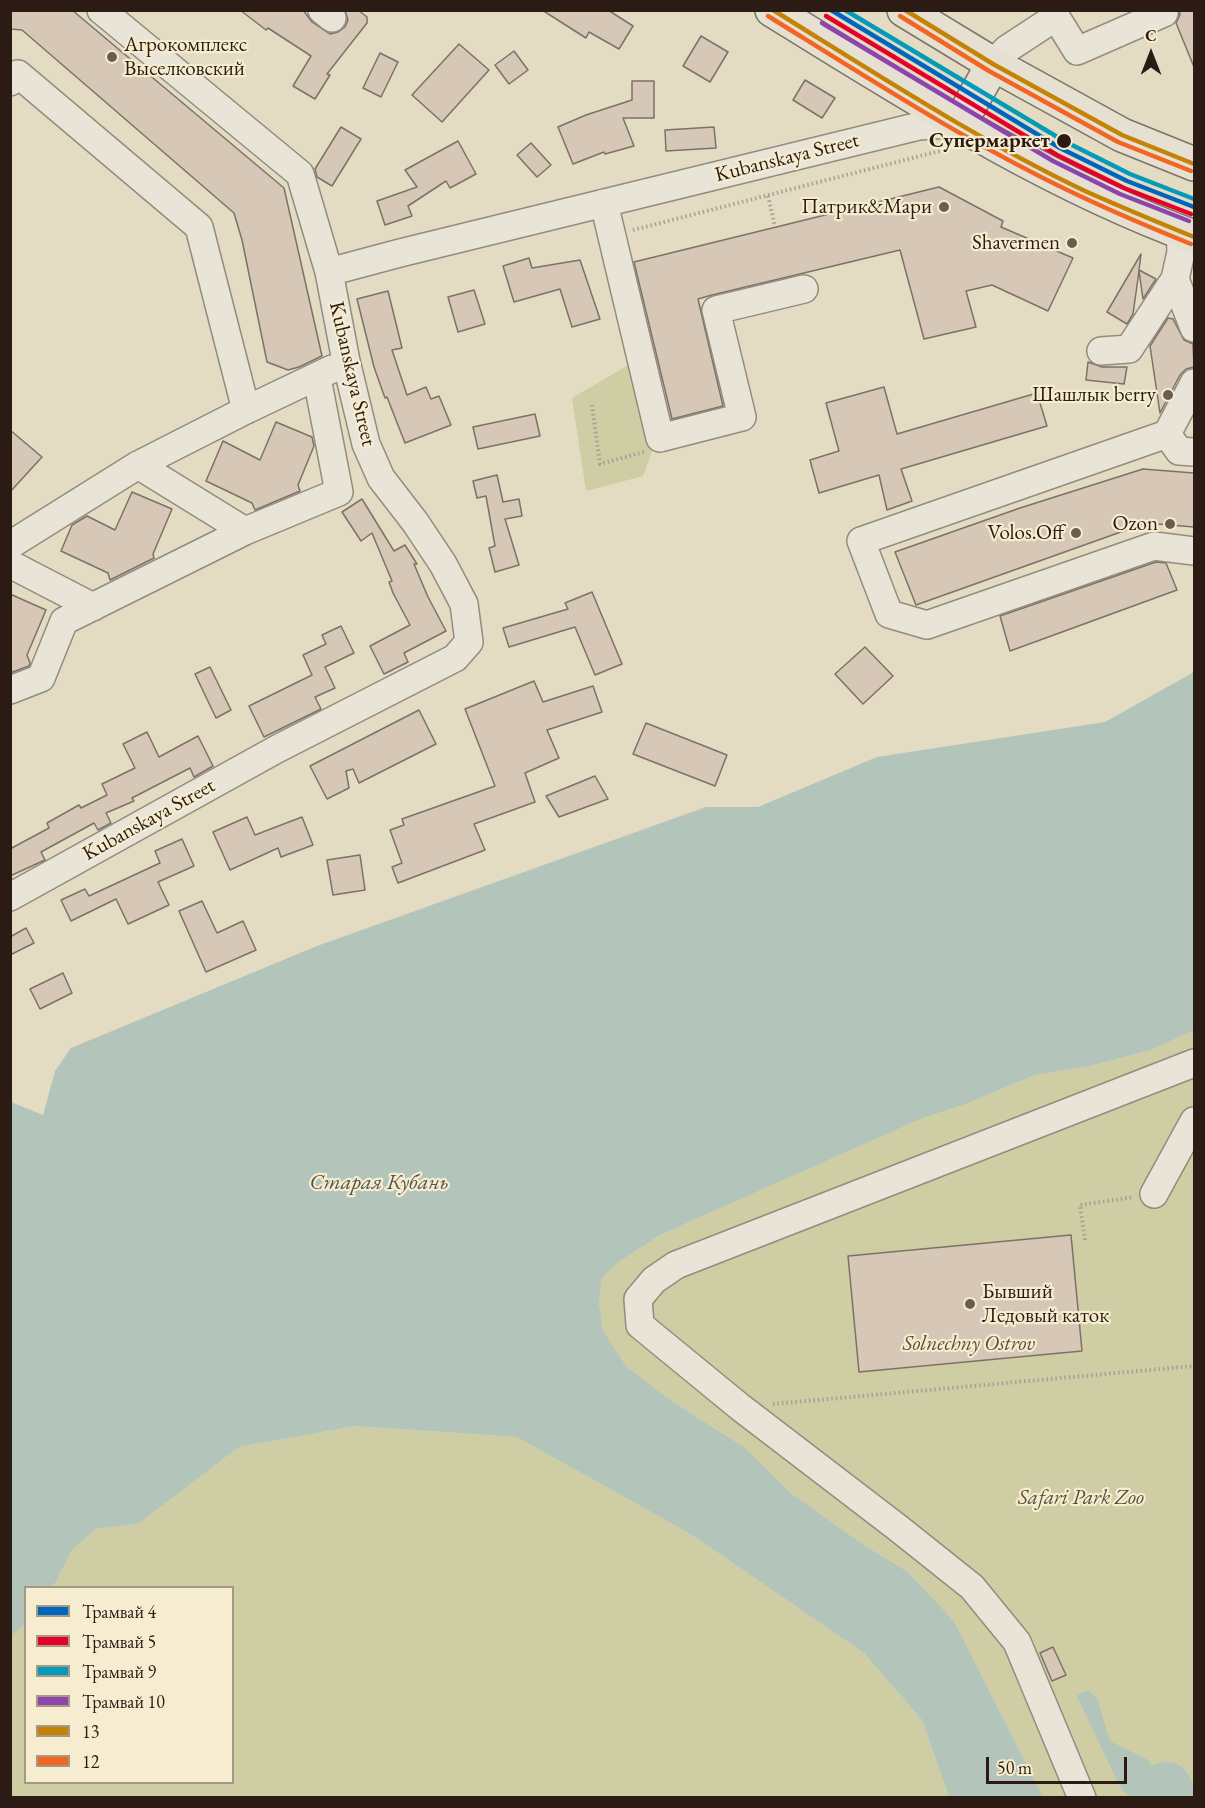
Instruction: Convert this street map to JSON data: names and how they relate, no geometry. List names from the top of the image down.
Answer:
{
  "streets": {
    "street": ["Kubanskaya Street"]
  },
  "water": ["Старая Кубань"],
  "parks": ["Solnechny Ostrov", "Safari Park Zoo"],
  "places": [
    "Агрокомплекс Выселковский",
    "Супермаркет",
    "Патрик&Мари",
    "Shavermen",
    "Шашлык berry",
    "Ozon",
    "Volos.Off",
    "Бывший Ледовый каток"
  ],
  "lines": [
    "tram line 4",
    "tram line 9",
    "transit line 13",
    "tram line 5",
    "transit line 12",
    "tram line 10"
  ],
  "legend": [
    "Трамвай 4",
    "Трамвай 5",
    "Трамвай 9",
    "Трамвай 10",
    "13",
    "12"
  ],
  "scale_bar": "50 m",
  "north": "top"
}
